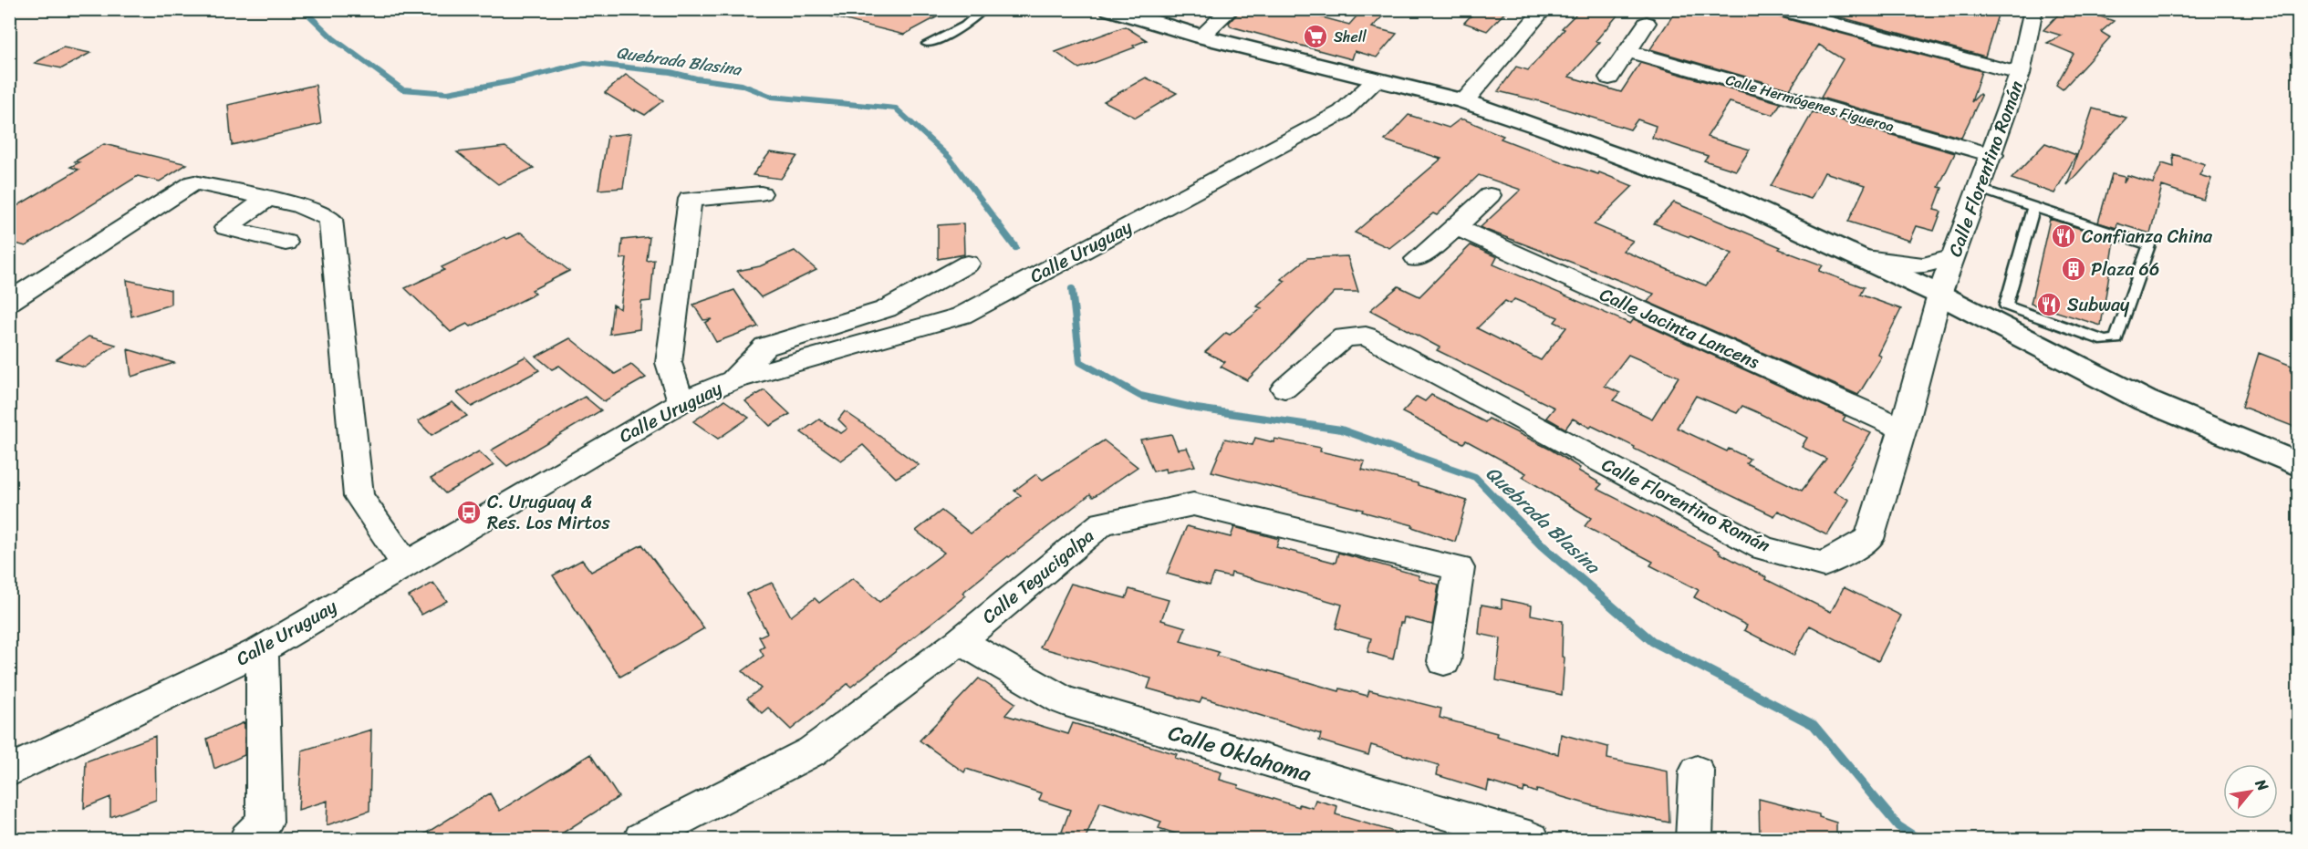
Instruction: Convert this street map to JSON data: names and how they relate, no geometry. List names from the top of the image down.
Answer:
{
  "streets": {
    "street": [
      "Calle Hermógenes Figueroa",
      "Calle Florentino Román",
      "Calle Uruguay",
      "Calle Jacinta Lancens",
      "Calle Tegucigalpa",
      "Calle Oklahoma"
    ]
  },
  "crossings": [
    ["Calle Hermógenes Figueroa", "Calle Florentino Román"],
    ["Calle Florentino Román", "Calle Jacinta Lancens"],
    ["Calle Tegucigalpa", "Calle Oklahoma"]
  ],
  "water": ["Quebrada Blasina"],
  "places": {
    "supermarket": ["Shell"],
    "restaurant": ["Confianza China", "Subway"],
    "building": ["Plaza 66"],
    "bus stop": ["C. Uruguay & Res. Los Mirtos"]
  },
  "north": "top right"
}
